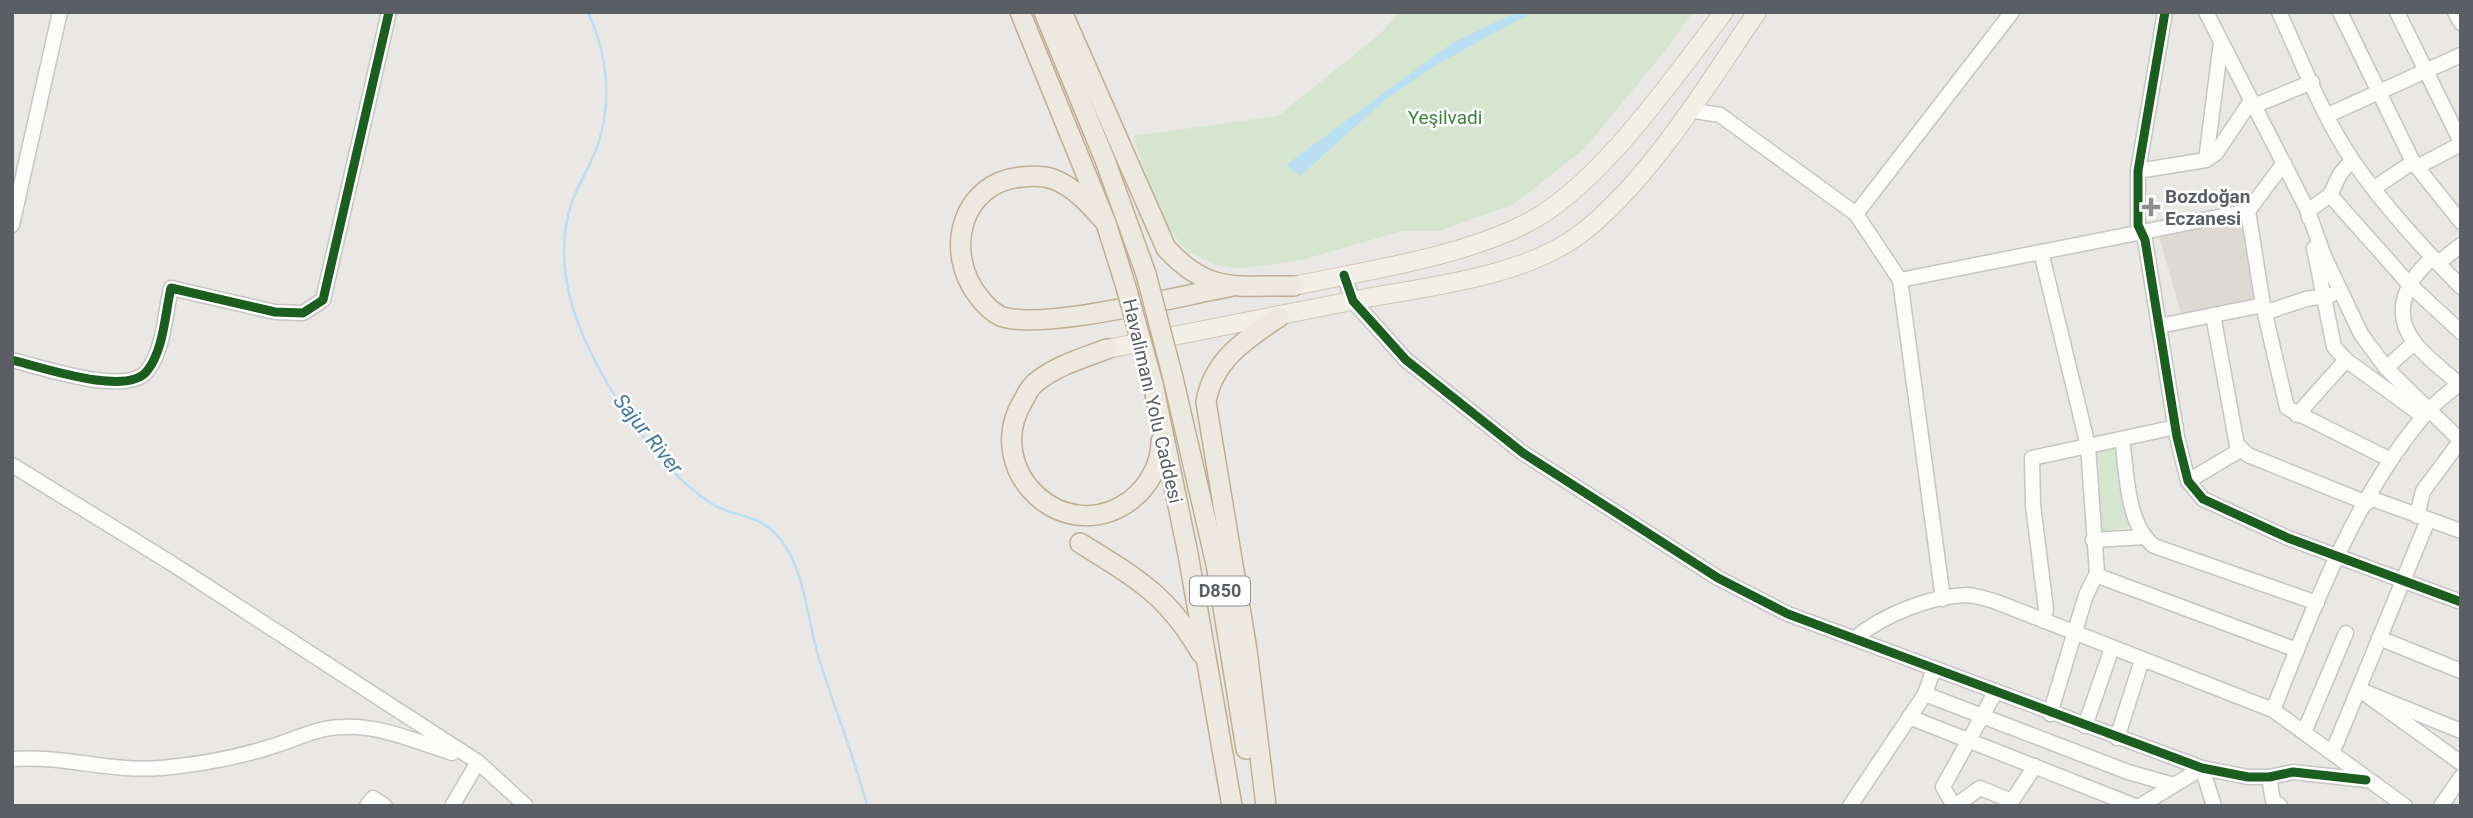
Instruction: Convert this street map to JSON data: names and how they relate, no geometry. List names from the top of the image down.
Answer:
{
  "streets": {
    "highway": ["Havalimanı Yolu Caddesi", "D850"]
  },
  "water": ["Sajur River"],
  "parks": ["Yeşilvadi"],
  "places": {
    "health": ["Bozdoğan Eczanesi"]
  }
}
